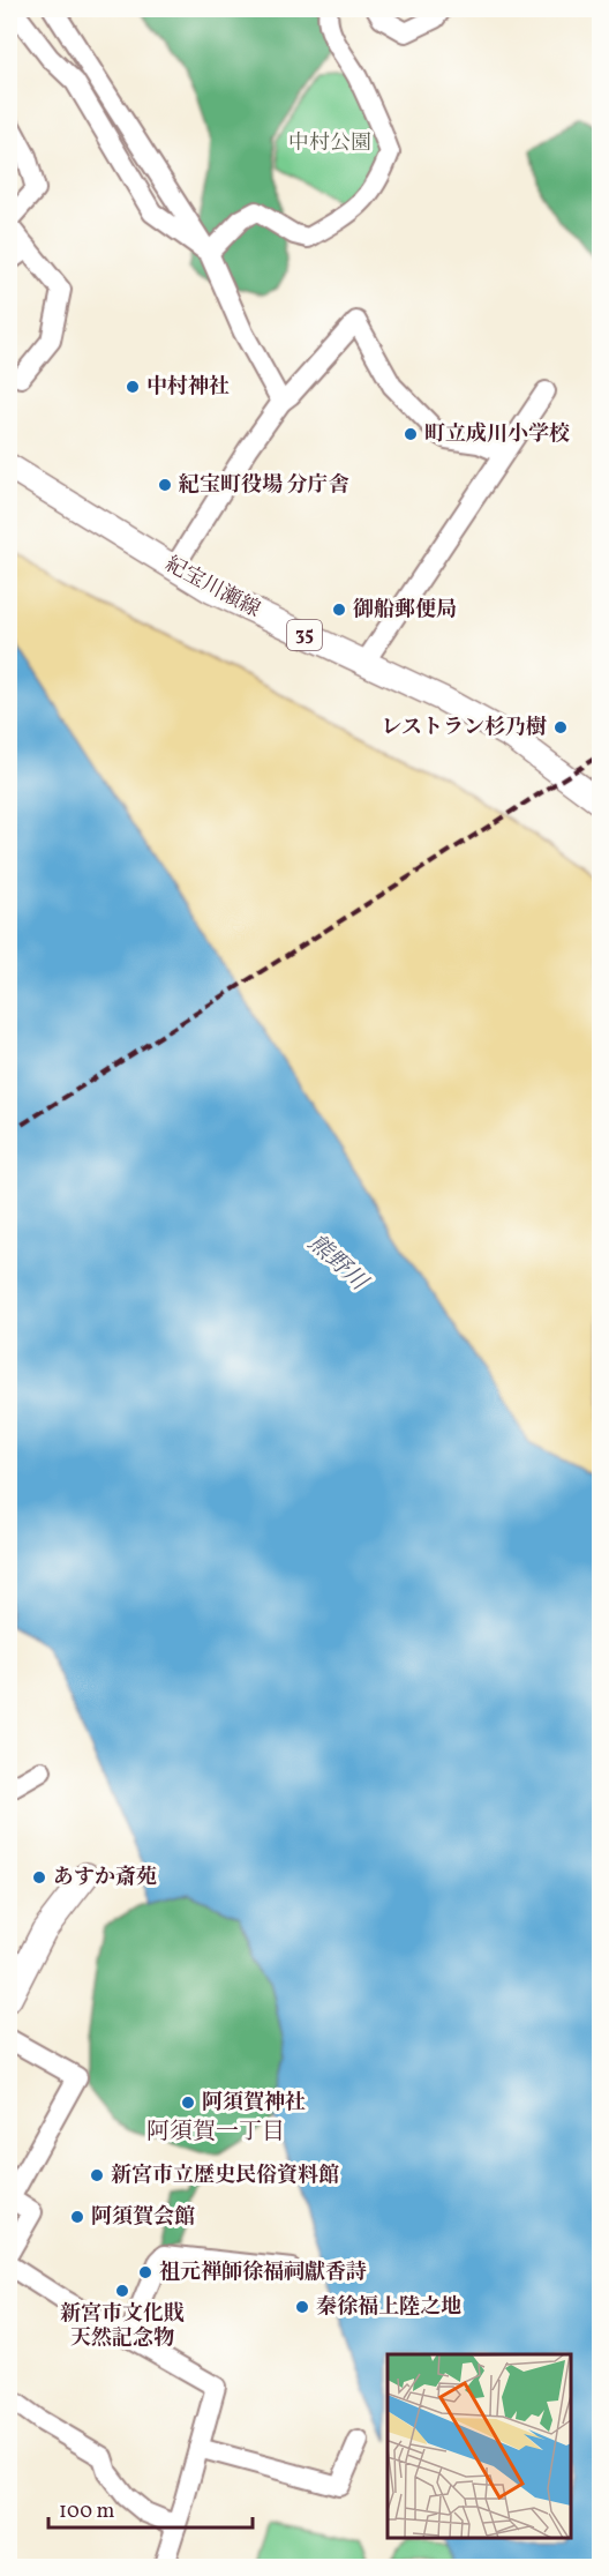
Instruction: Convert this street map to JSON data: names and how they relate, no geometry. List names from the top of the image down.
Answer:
{
  "streets": {
    "main road": ["紀宝川瀬線", "35"]
  },
  "districts": ["阿須賀一丁目"],
  "water": ["熊野川"],
  "parks": ["中村公園"],
  "places": [
    "中村神社",
    "町立成川小学校",
    "紀宝町役場 分庁舎",
    "御船郵便局",
    "レストラン杉乃樹",
    "あすか斎苑",
    "阿須賀神社",
    "新宮市立歴史民俗資料館",
    "阿須賀会館",
    "祖元禅師徐福祠獻香詩",
    "新宮市文化戝 天然記念物",
    "秦徐福上陸之地"
  ],
  "scale_bar": "100 m"
}
